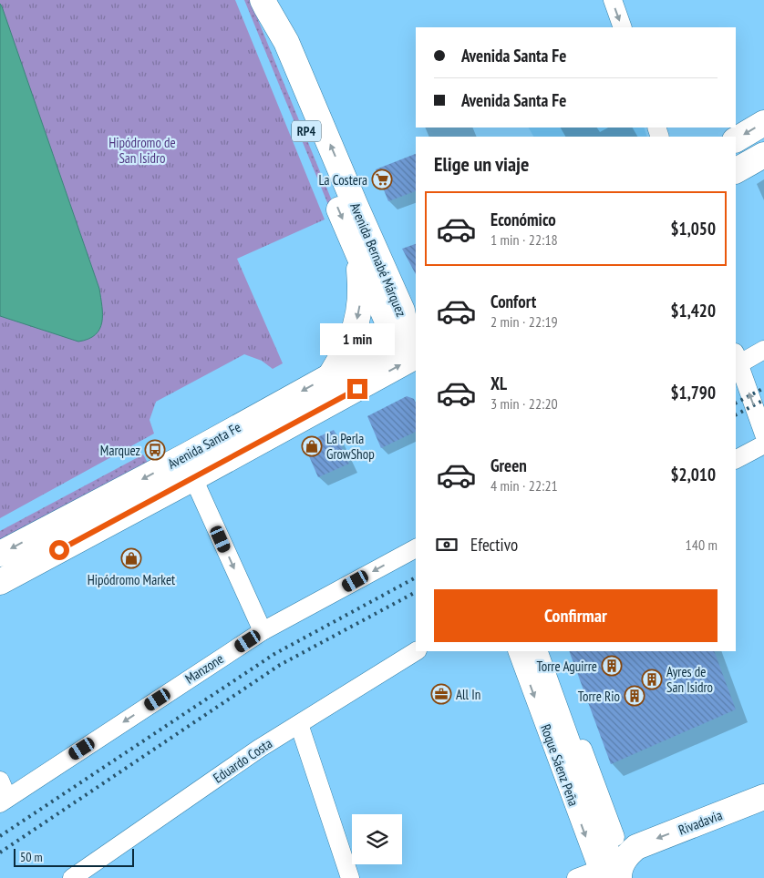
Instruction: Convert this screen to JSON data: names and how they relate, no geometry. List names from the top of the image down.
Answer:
{
  "streets": {
    "main road": [
      "RP4",
      "Avenida Bernabé Márquez",
      "Avenida Santa Fe",
      "Roque Sáenz Peña",
      "Rivadavia"
    ],
    "street": ["Manzone", "Eduardo Costa"]
  },
  "crossings": [
    ["Avenida Bernabé Márquez", "Avenida Santa Fe"],
    ["Roque Sáenz Peña", "Rivadavia"]
  ],
  "one_way": ["Manzone", "Rivadavia"],
  "parks": ["Hipódromo de San Isidro"],
  "places": {
    "supermarket": ["La Costera"],
    "shop": ["La Perla GrowShop", "Hipódromo Market"],
    "bus stop": ["Marquez"],
    "building": ["Torre Aguirre", "Ayres de San Isidro", "Torre Rio"],
    "office": ["All In"]
  },
  "scale_bar": "50 m",
  "page": {
    "banner": ["Avenida Santa Fe", "Avenida Santa Fe"],
    "heading": "Elige un viaje",
    "list": [
      {
        "name": "Económico",
        "note": "1 min · 22:18",
        "value": "$1,050"
      },
      {
        "name": "Confort",
        "note": "2 min · 22:19",
        "value": "$1,420"
      },
      {
        "name": "XL",
        "note": "3 min · 22:20",
        "value": "$1,790"
      },
      {
        "name": "Green",
        "note": "4 min · 22:21",
        "value": "$2,010"
      }
    ],
    "bubble": "1 min",
    "pay": ["Efectivo", "140 m"],
    "buttons": "Confirmar",
    "scale": "50 m"
  }
}
